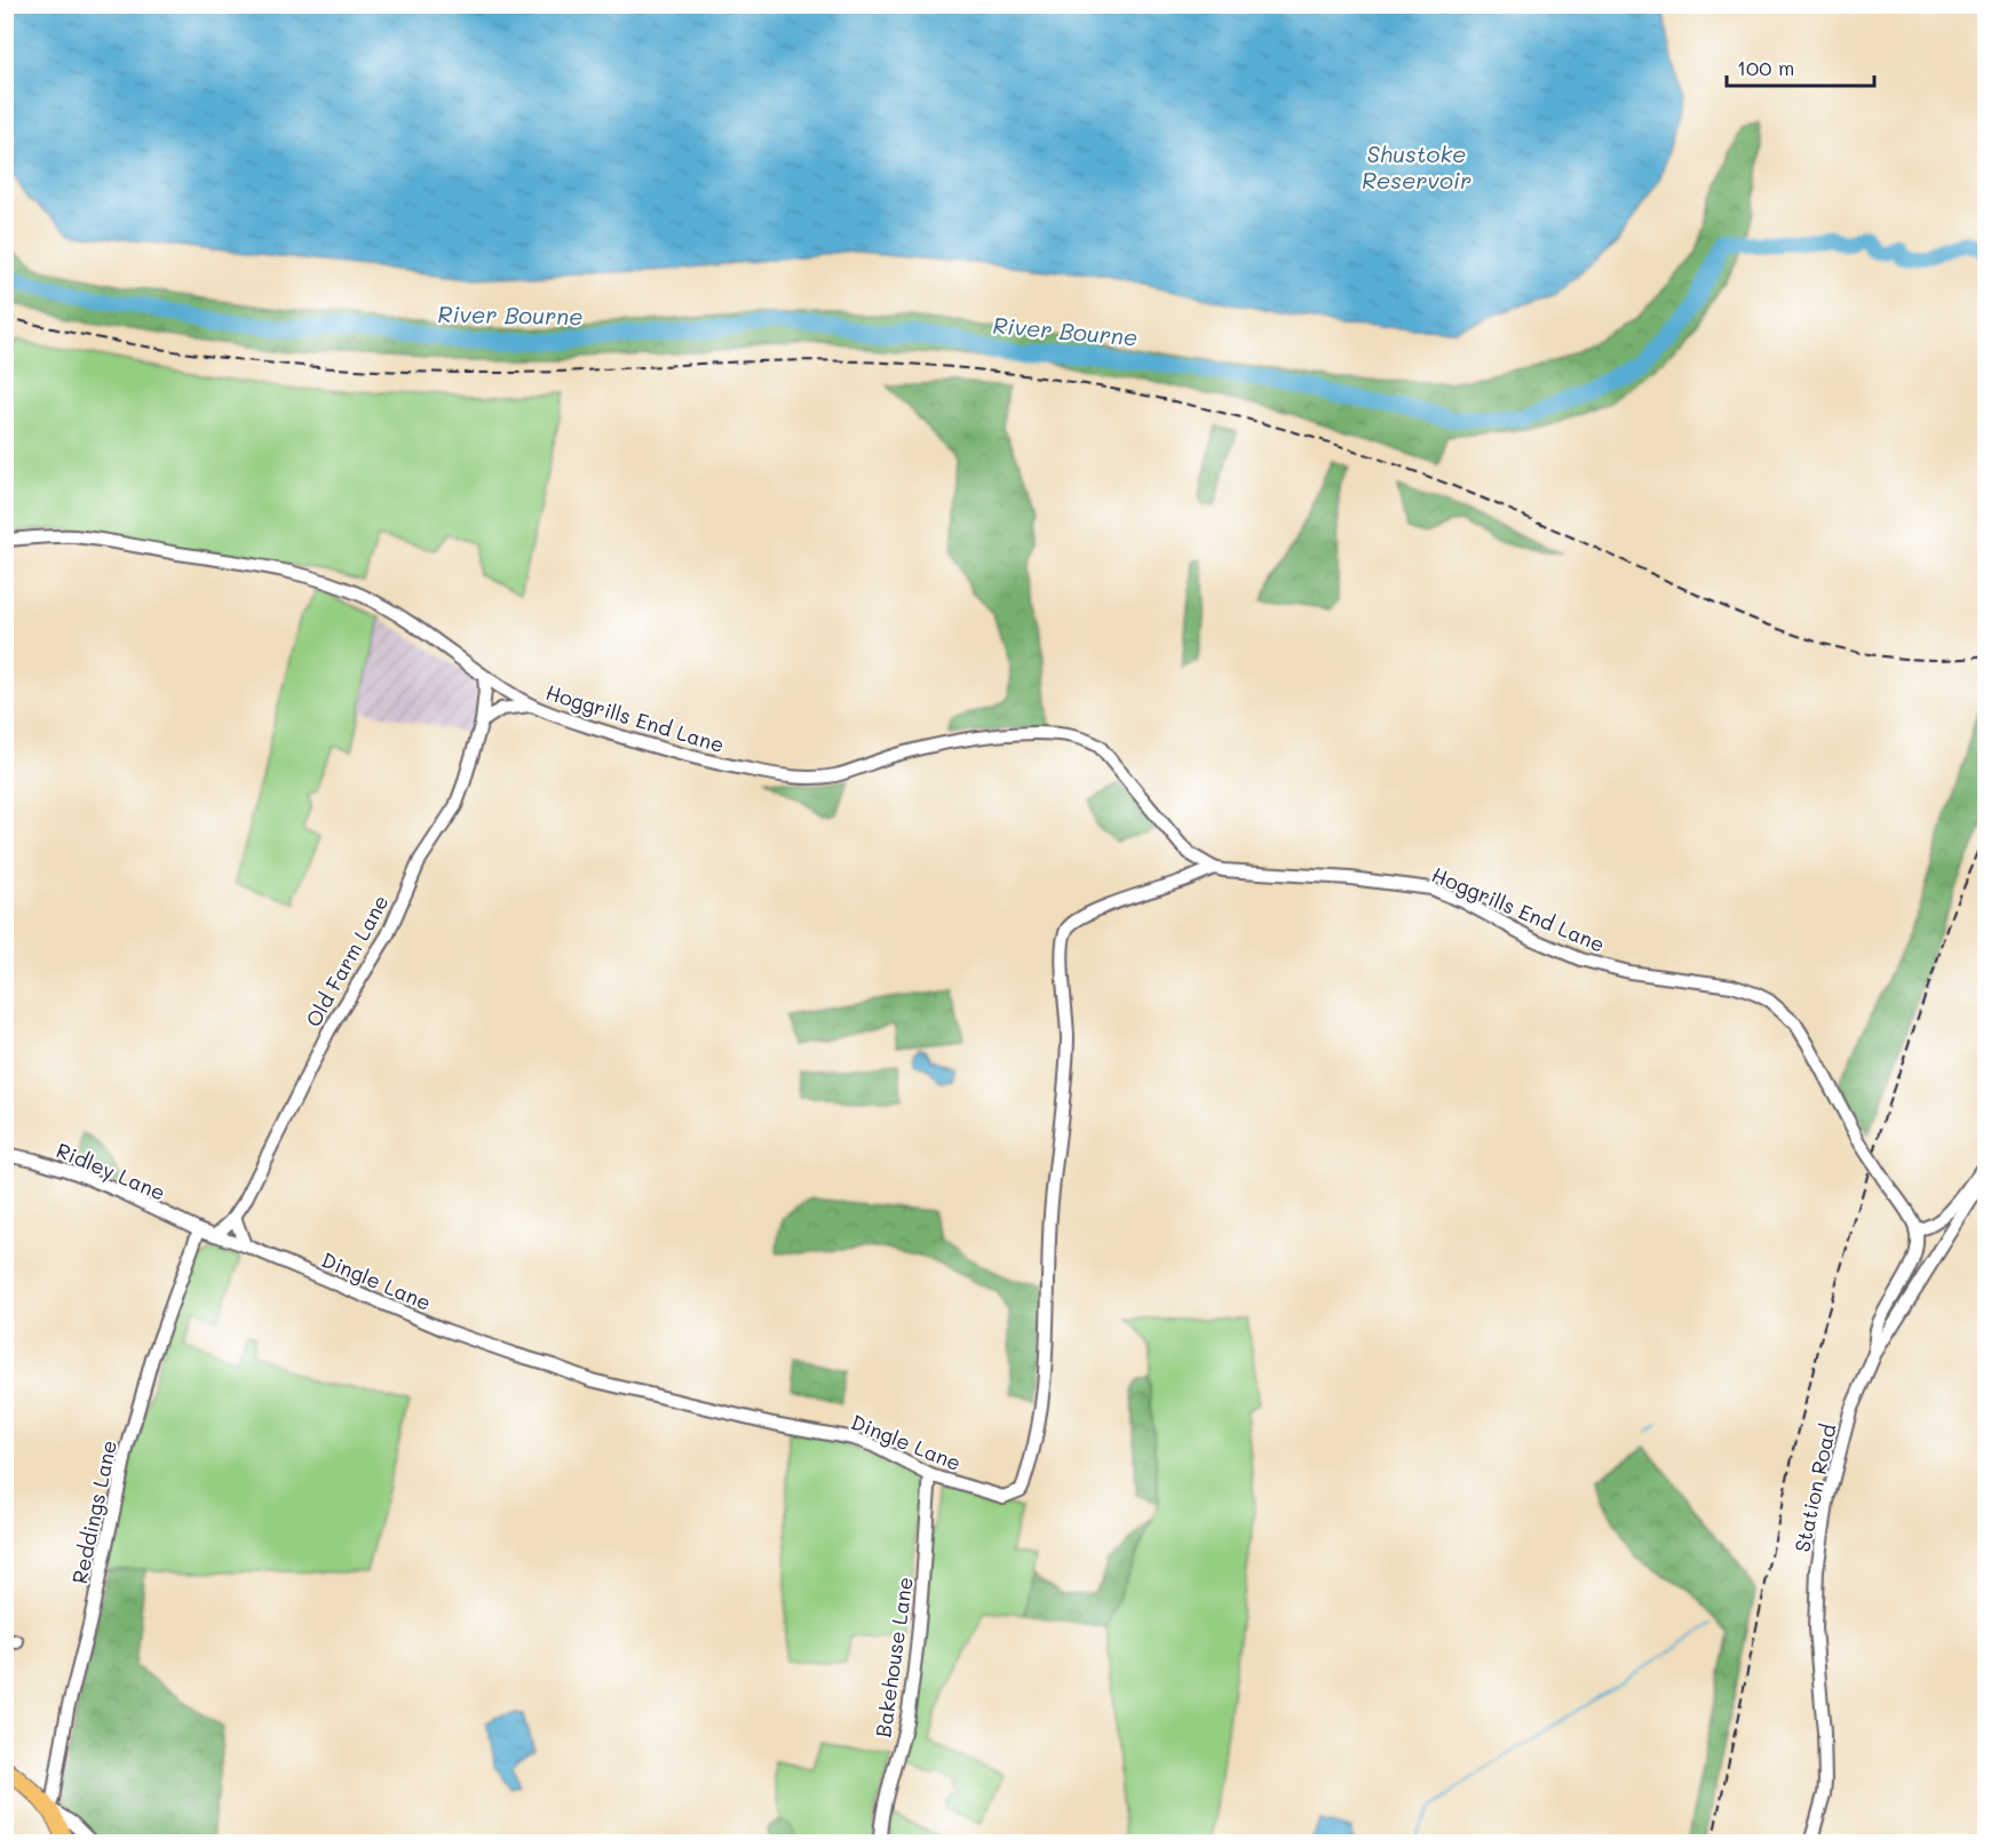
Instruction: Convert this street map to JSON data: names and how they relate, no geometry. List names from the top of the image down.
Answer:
{
  "streets": {
    "street": [
      "Hoggrills End Lane",
      "Old Farm Lane",
      "Ridley Lane",
      "Dingle Lane",
      "Station Road",
      "Reddings Lane",
      "Bakehouse Lane"
    ]
  },
  "crossings": [
    ["Hoggrills End Lane", "Old Farm Lane"],
    ["Hoggrills End Lane", "Dingle Lane"],
    ["Old Farm Lane", "Dingle Lane"],
    ["Ridley Lane", "Dingle Lane"],
    ["Ridley Lane", "Reddings Lane"],
    ["Dingle Lane", "Reddings Lane"],
    ["Dingle Lane", "Bakehouse Lane"]
  ],
  "water": ["Shustoke Reservoir", "River Bourne"],
  "scale_bar": "100 m"
}
